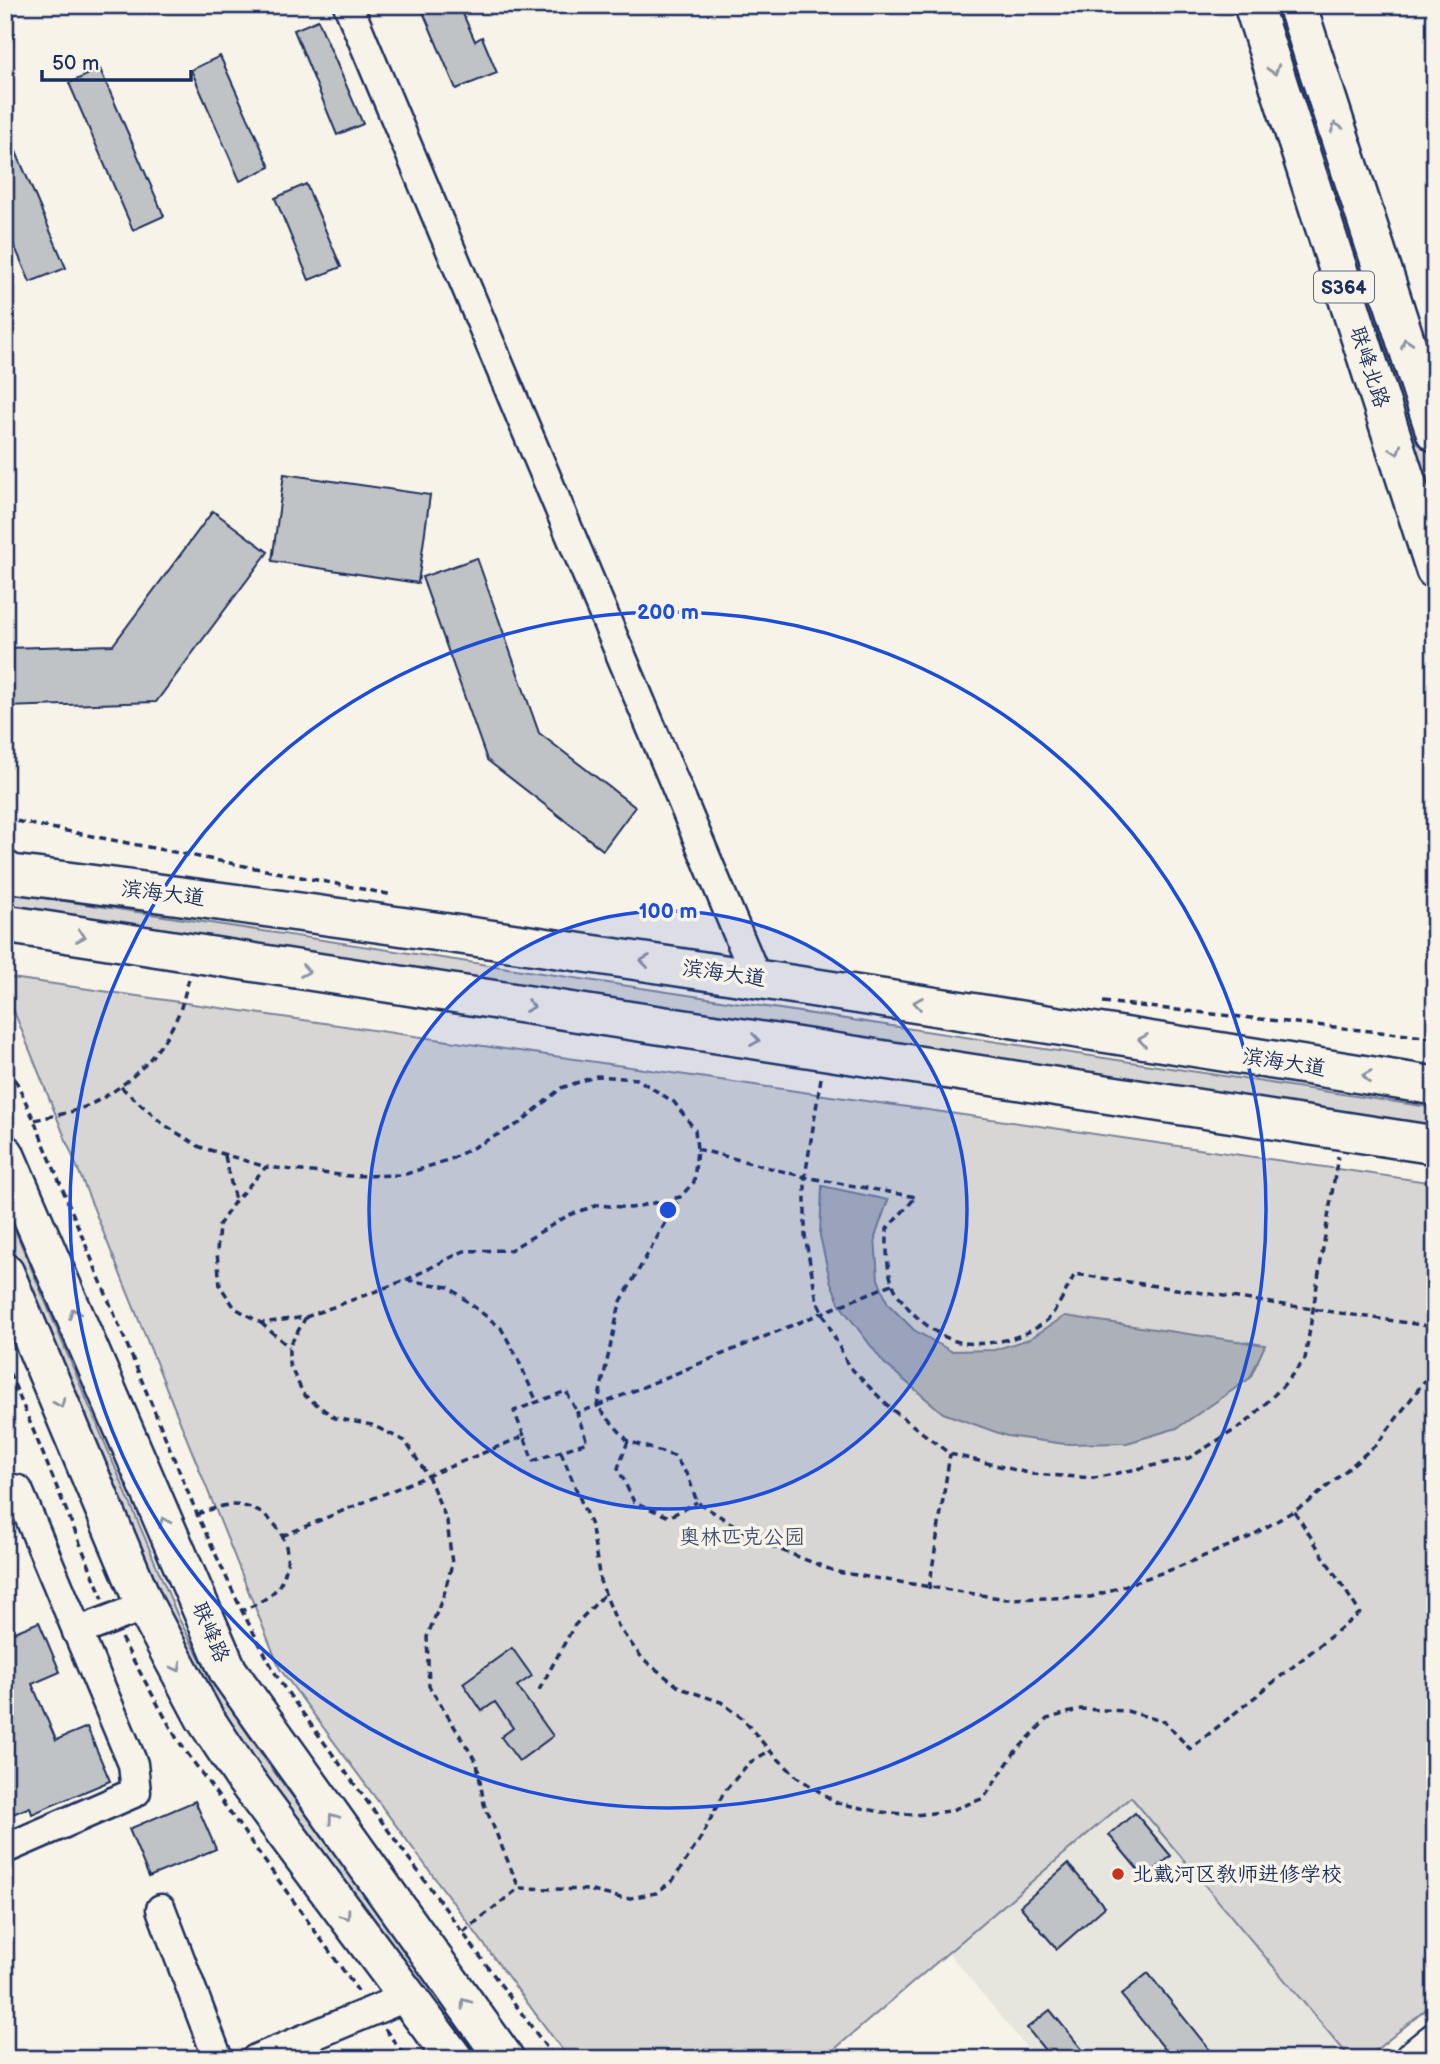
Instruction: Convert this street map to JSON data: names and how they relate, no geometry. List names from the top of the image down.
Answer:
{
  "streets": {
    "main road": [
      "S364",
      "联峰北路",
      "滨海大道",
      "联峰路"
    ]
  },
  "parks": ["奥林匹克公园"],
  "places": ["北戴河区教师进修学校"],
  "scale_bar": "50 m",
  "rings": ["200 m", "100 m"]
}
